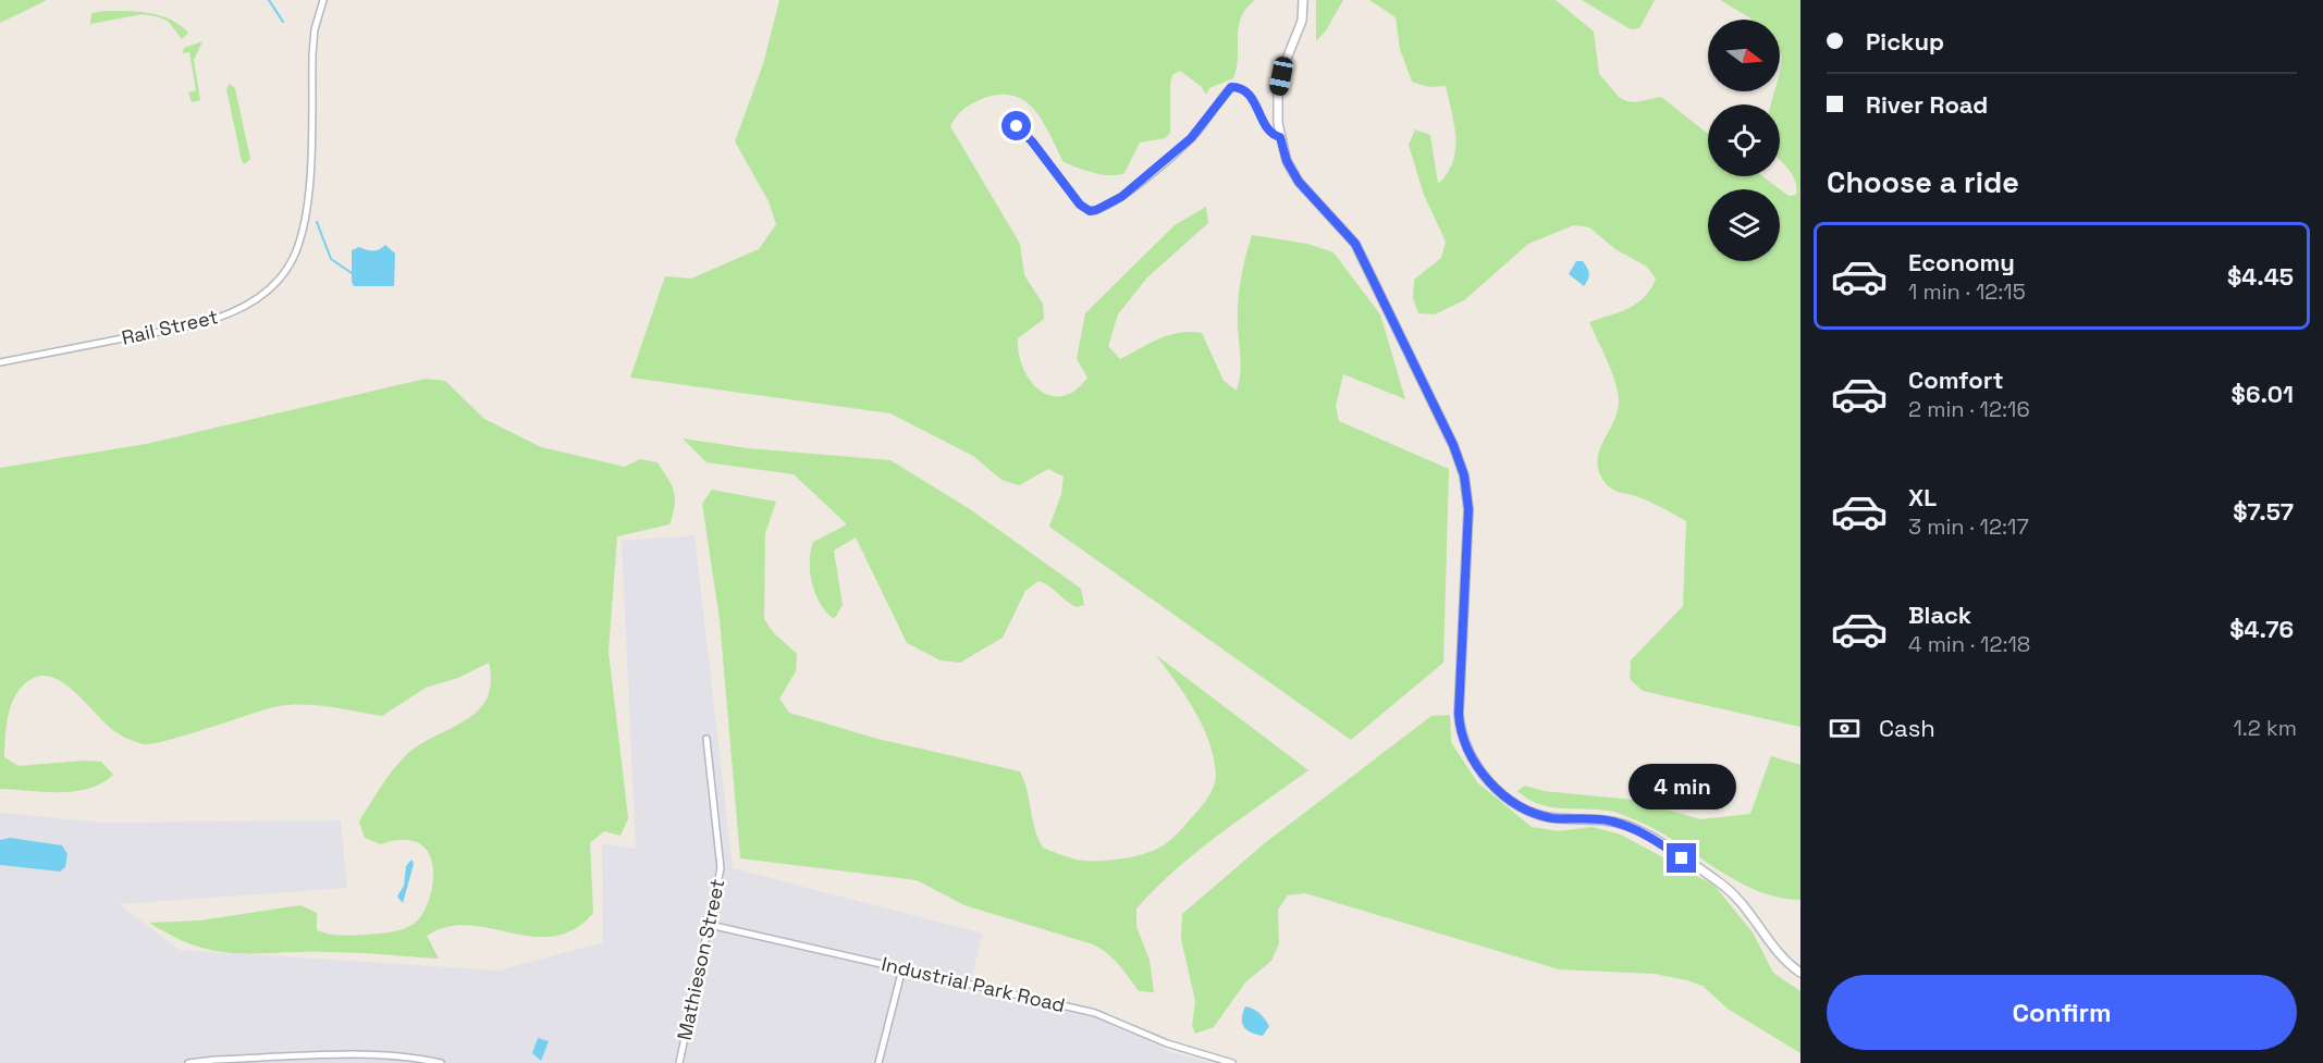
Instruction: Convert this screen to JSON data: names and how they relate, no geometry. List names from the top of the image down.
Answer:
{
  "streets": {
    "street": ["Rail Street", "Mathieson Street", "Industrial Park Road"]
  },
  "crossings": [
    ["Mathieson Street", "Industrial Park Road"]
  ],
  "north": "right",
  "page": {
    "banner": ["Pickup", "River Road"],
    "heading": "Choose a ride",
    "list": [
      {
        "name": "Economy",
        "note": "1 min · 12:15",
        "value": "$4.45"
      },
      {
        "name": "Comfort",
        "note": "2 min · 12:16",
        "value": "$6.01"
      },
      {
        "name": "XL",
        "note": "3 min · 12:17",
        "value": "$7.57"
      },
      {
        "name": "Black",
        "note": "4 min · 12:18",
        "value": "$4.76"
      }
    ],
    "pay": ["Cash", "1.2 km"],
    "bubble": "4 min",
    "buttons": "Confirm"
  }
}
